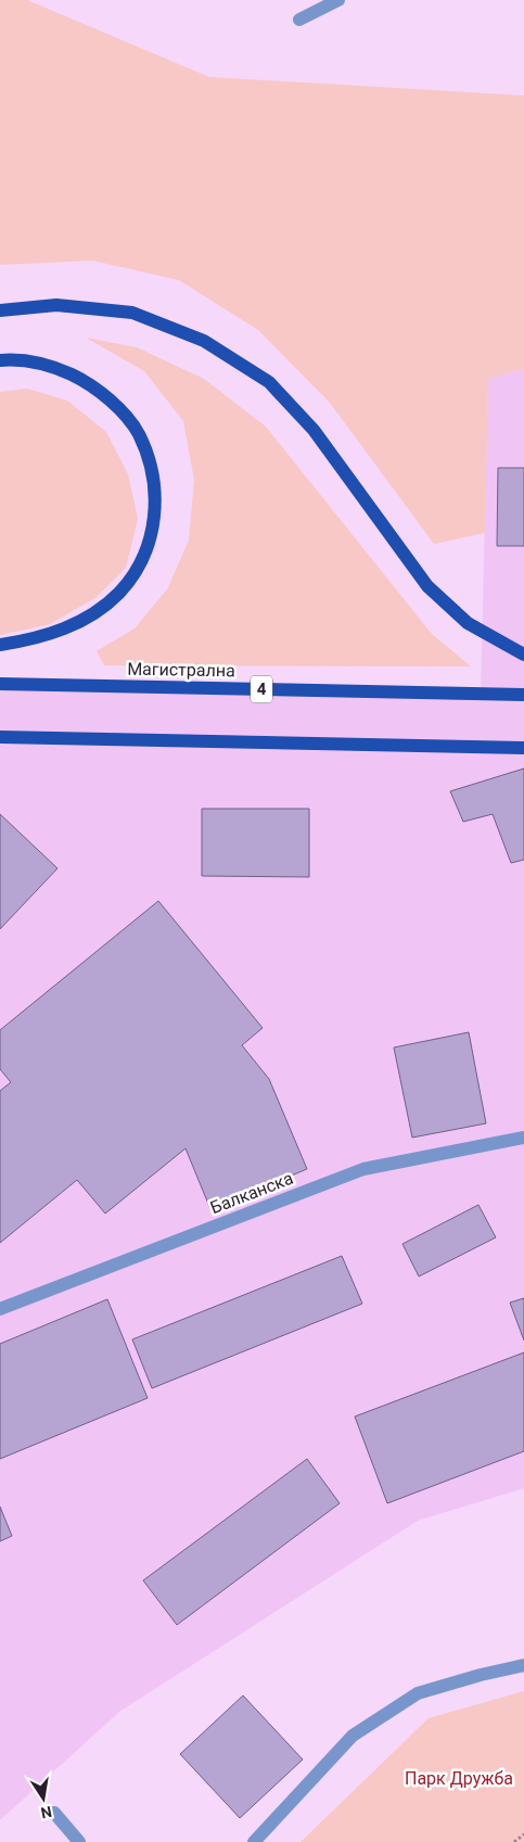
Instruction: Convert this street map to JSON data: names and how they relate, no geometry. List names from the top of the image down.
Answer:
{
  "streets": {
    "main road": ["Магистрална", "4"],
    "street": ["Балканска"]
  },
  "parks": ["Парк Дружба"],
  "north": "bottom"
}
